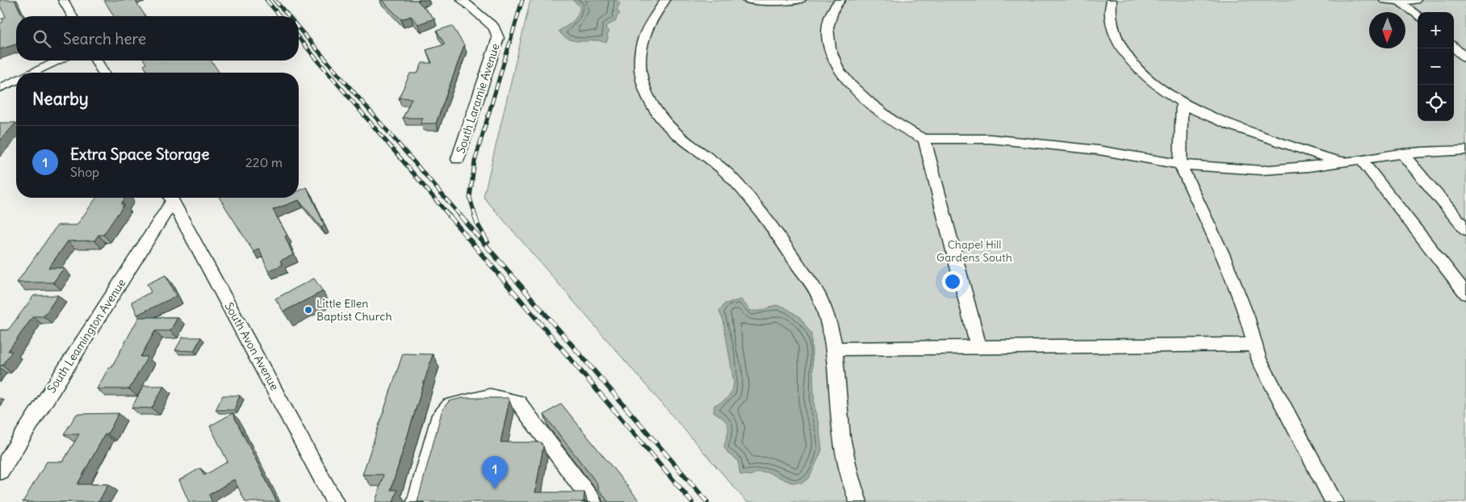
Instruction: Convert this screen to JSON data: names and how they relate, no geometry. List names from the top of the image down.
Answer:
{
  "streets": {
    "street": ["South Laramie Avenue", "South Leamington Avenue", "South Avon Avenue"]
  },
  "parks": ["Chapel Hill Gardens South"],
  "places": ["Little Ellen Baptist Church"],
  "north": "bottom",
  "page": {
    "map_buttons": ["+", "−"],
    "search": "Search here",
    "heading": "Nearby",
    "list": [
      {
        "mark": "1",
        "name": "Extra Space Storage",
        "note": "Shop",
        "value": "220 m"
      }
    ],
    "pins": "1"
  }
}
